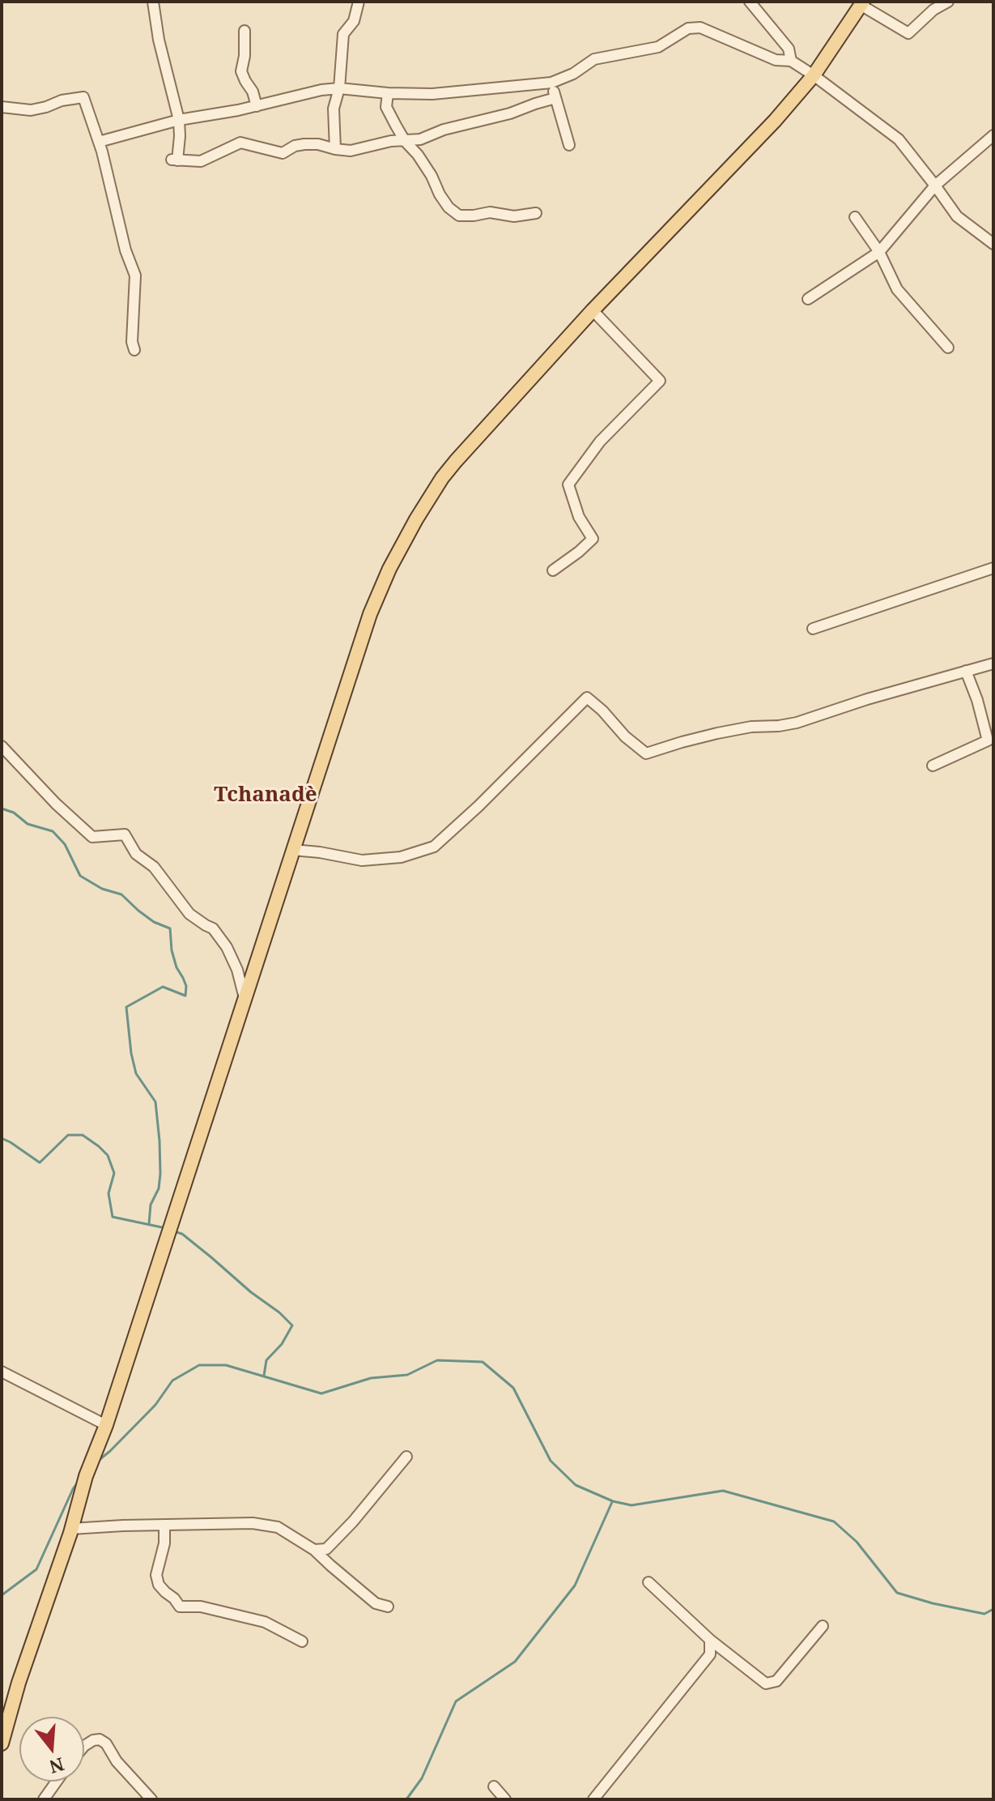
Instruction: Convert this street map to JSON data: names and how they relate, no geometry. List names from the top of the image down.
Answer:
{
  "districts": ["Tchanadè"],
  "north": "bottom"
}
